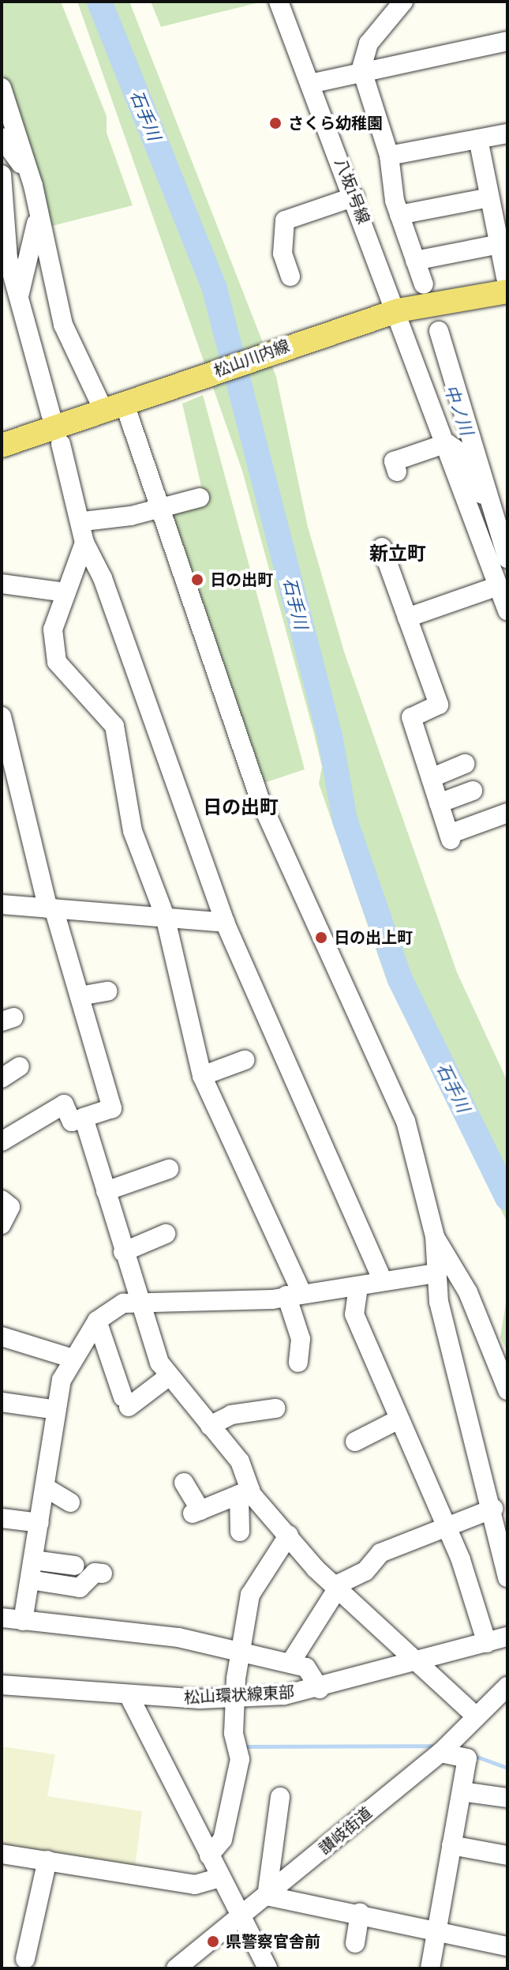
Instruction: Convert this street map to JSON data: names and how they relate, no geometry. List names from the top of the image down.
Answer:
{
  "streets": {
    "main road": ["松山川内線"],
    "street": ["八坂1号線", "松山環状線東部", "讃岐街道"]
  },
  "crossings": [
    ["八坂1号線", "松山川内線"]
  ],
  "districts": ["新立町", "日の出町"],
  "water": ["石手川", "中ノ川"],
  "places": [
    "さくら幼稚園",
    "日の出町",
    "日の出上町",
    "県警察官舎前"
  ]
}
